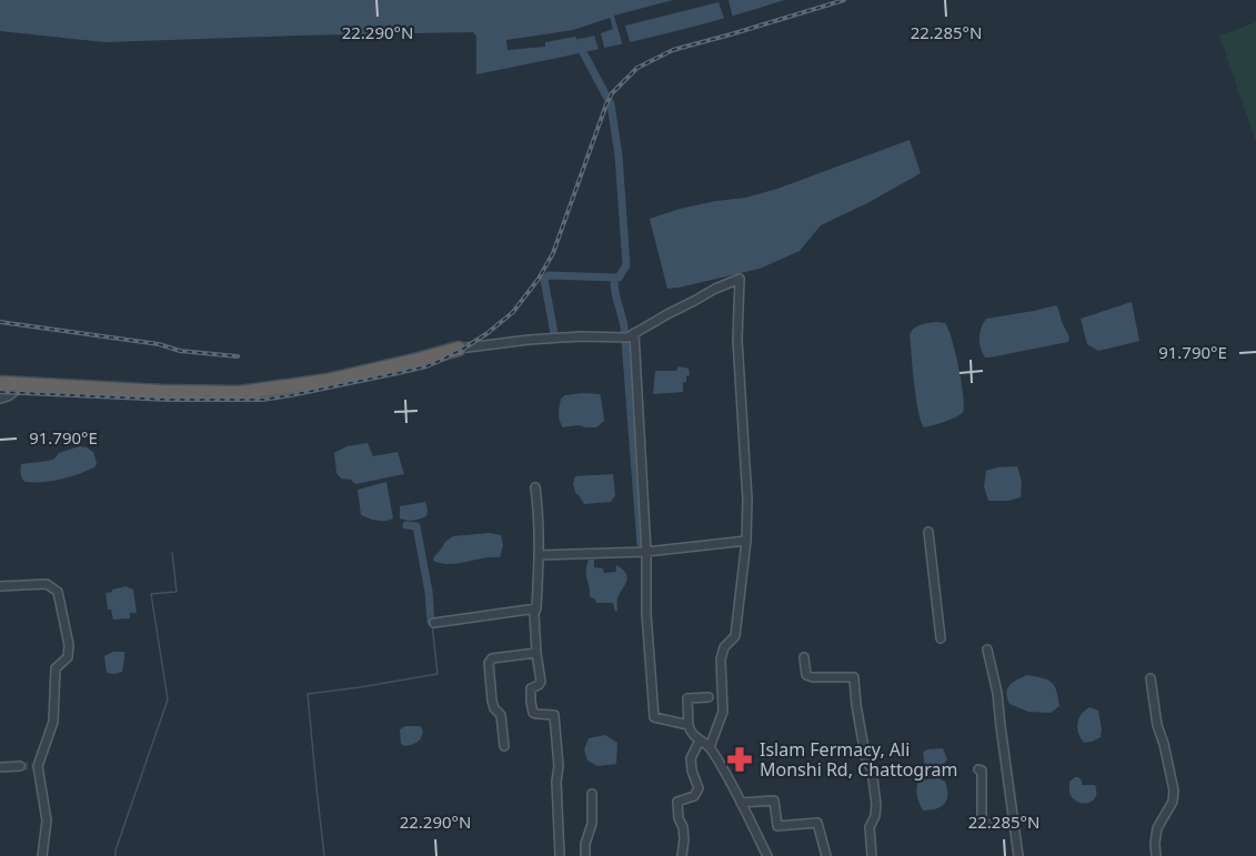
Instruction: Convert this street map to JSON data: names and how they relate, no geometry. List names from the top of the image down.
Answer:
{
  "places": {
    "pharmacy": ["Islam Fermacy, Ali Monshi Rd, Chattogram"]
  },
  "coordinates": ["22.290°N", "22.285°N", "91.790°E"]
}
